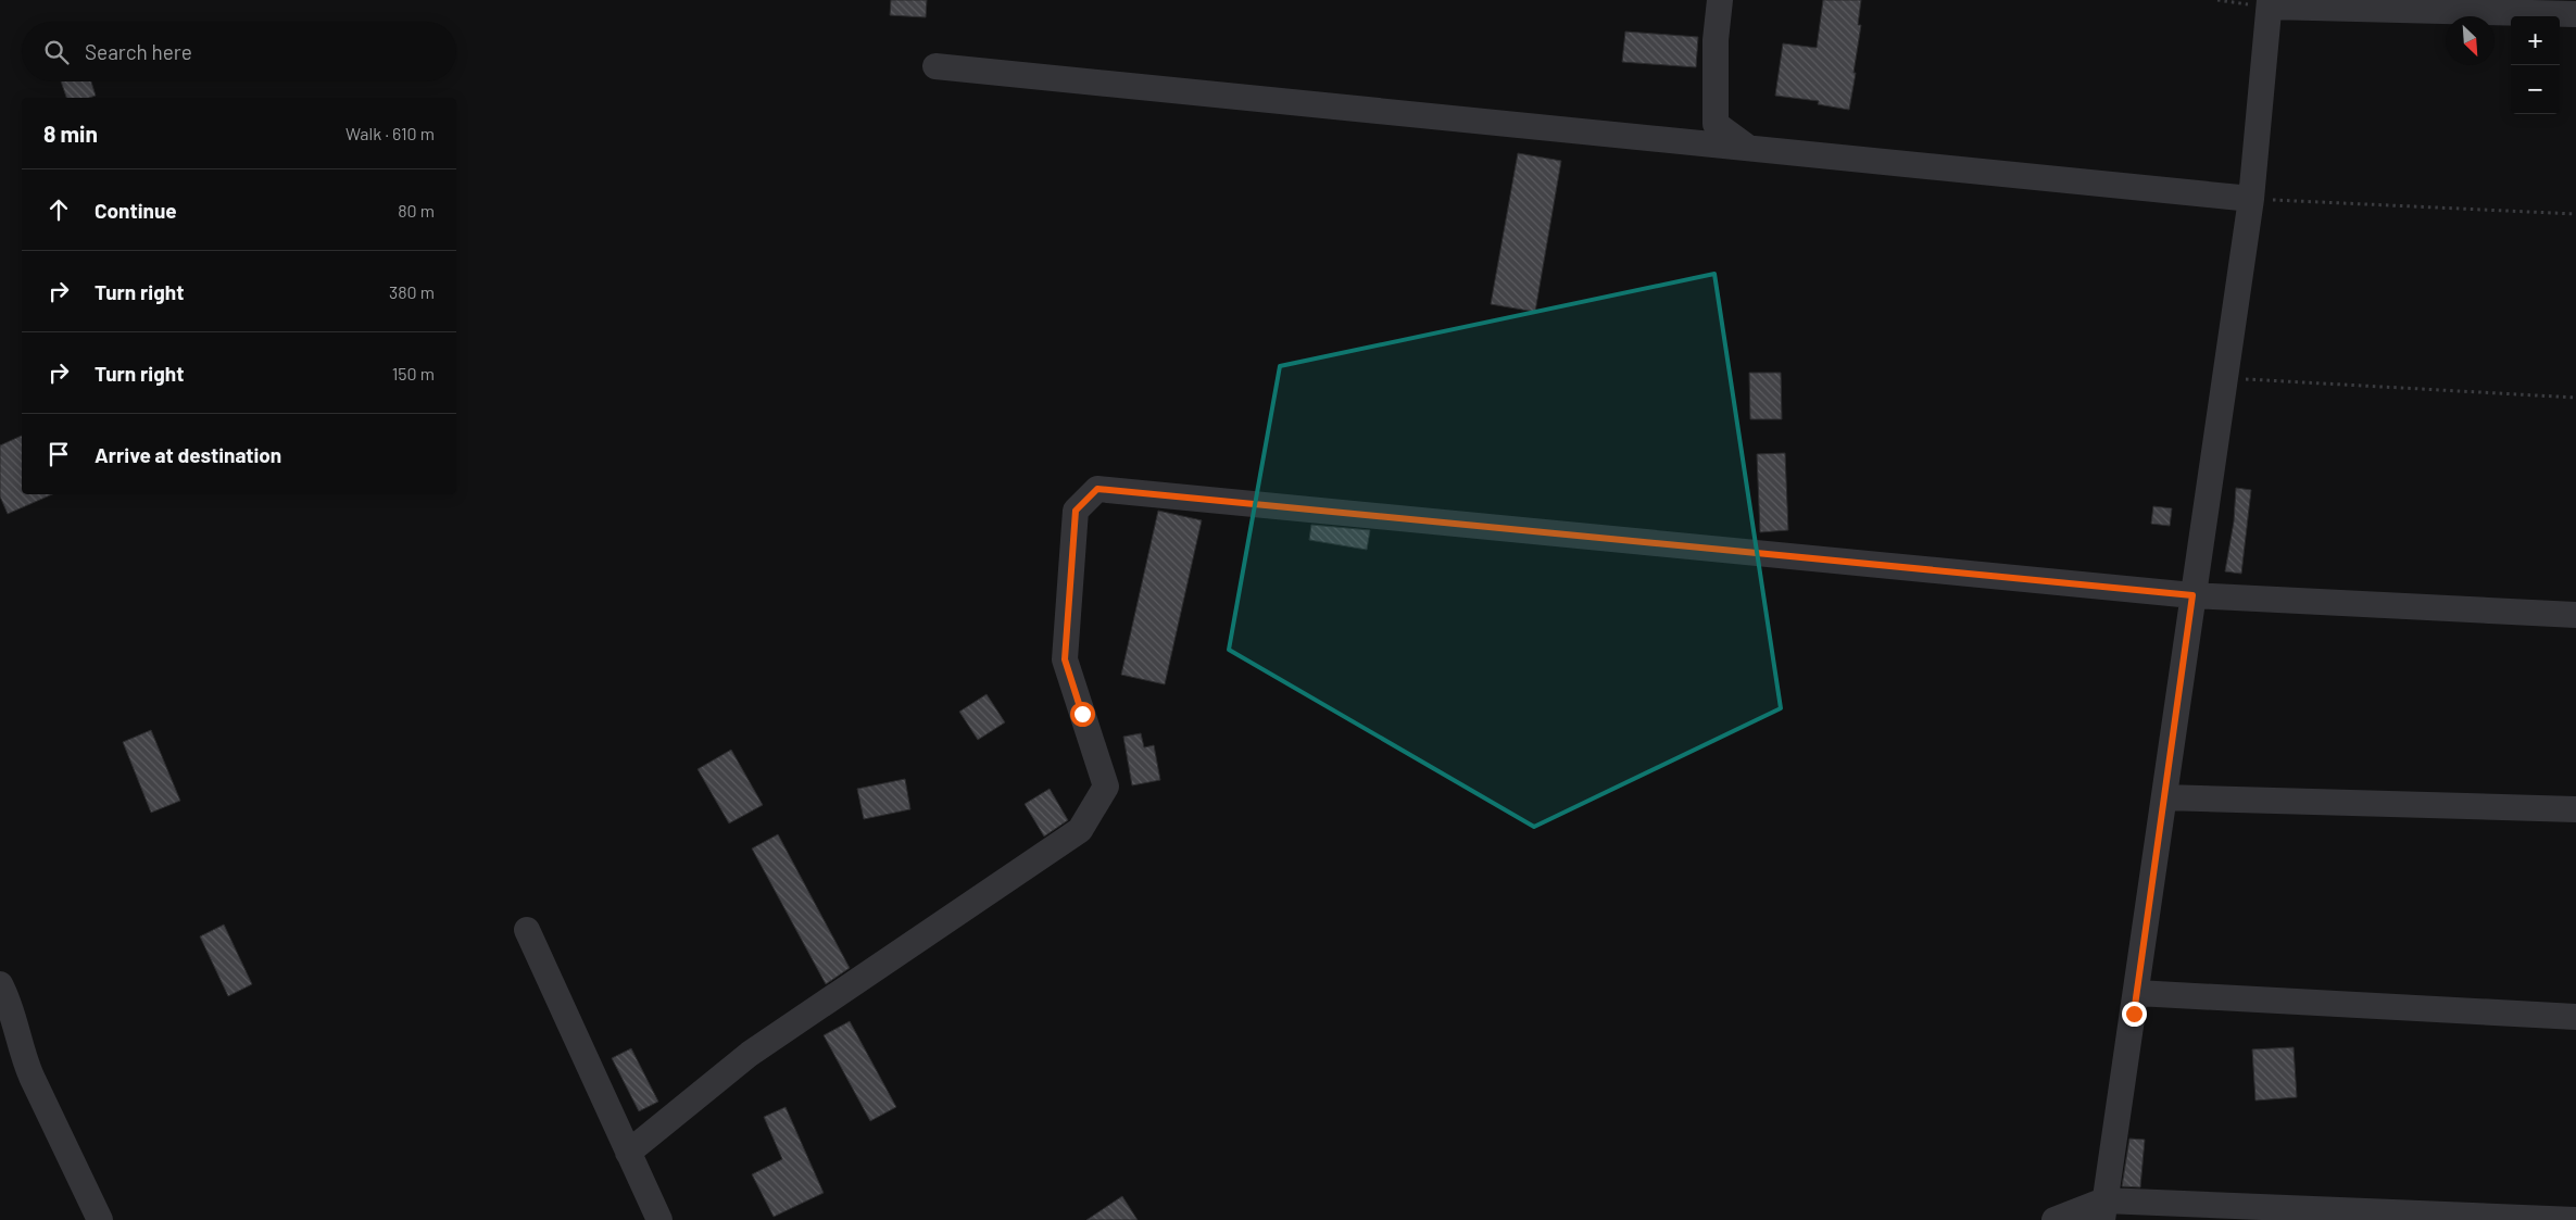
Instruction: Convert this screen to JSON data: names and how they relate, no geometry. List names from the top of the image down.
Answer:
{
  "north": "bottom right",
  "page": {
    "map_buttons": ["+", "−"],
    "search": "Search here",
    "heading": ["8 min", "Walk · 610 m"],
    "list": [
      ["Continue", "80 m"],
      ["Turn right", "380 m"],
      ["Turn right", "150 m"],
      "Arrive at destination"
    ]
  }
}
